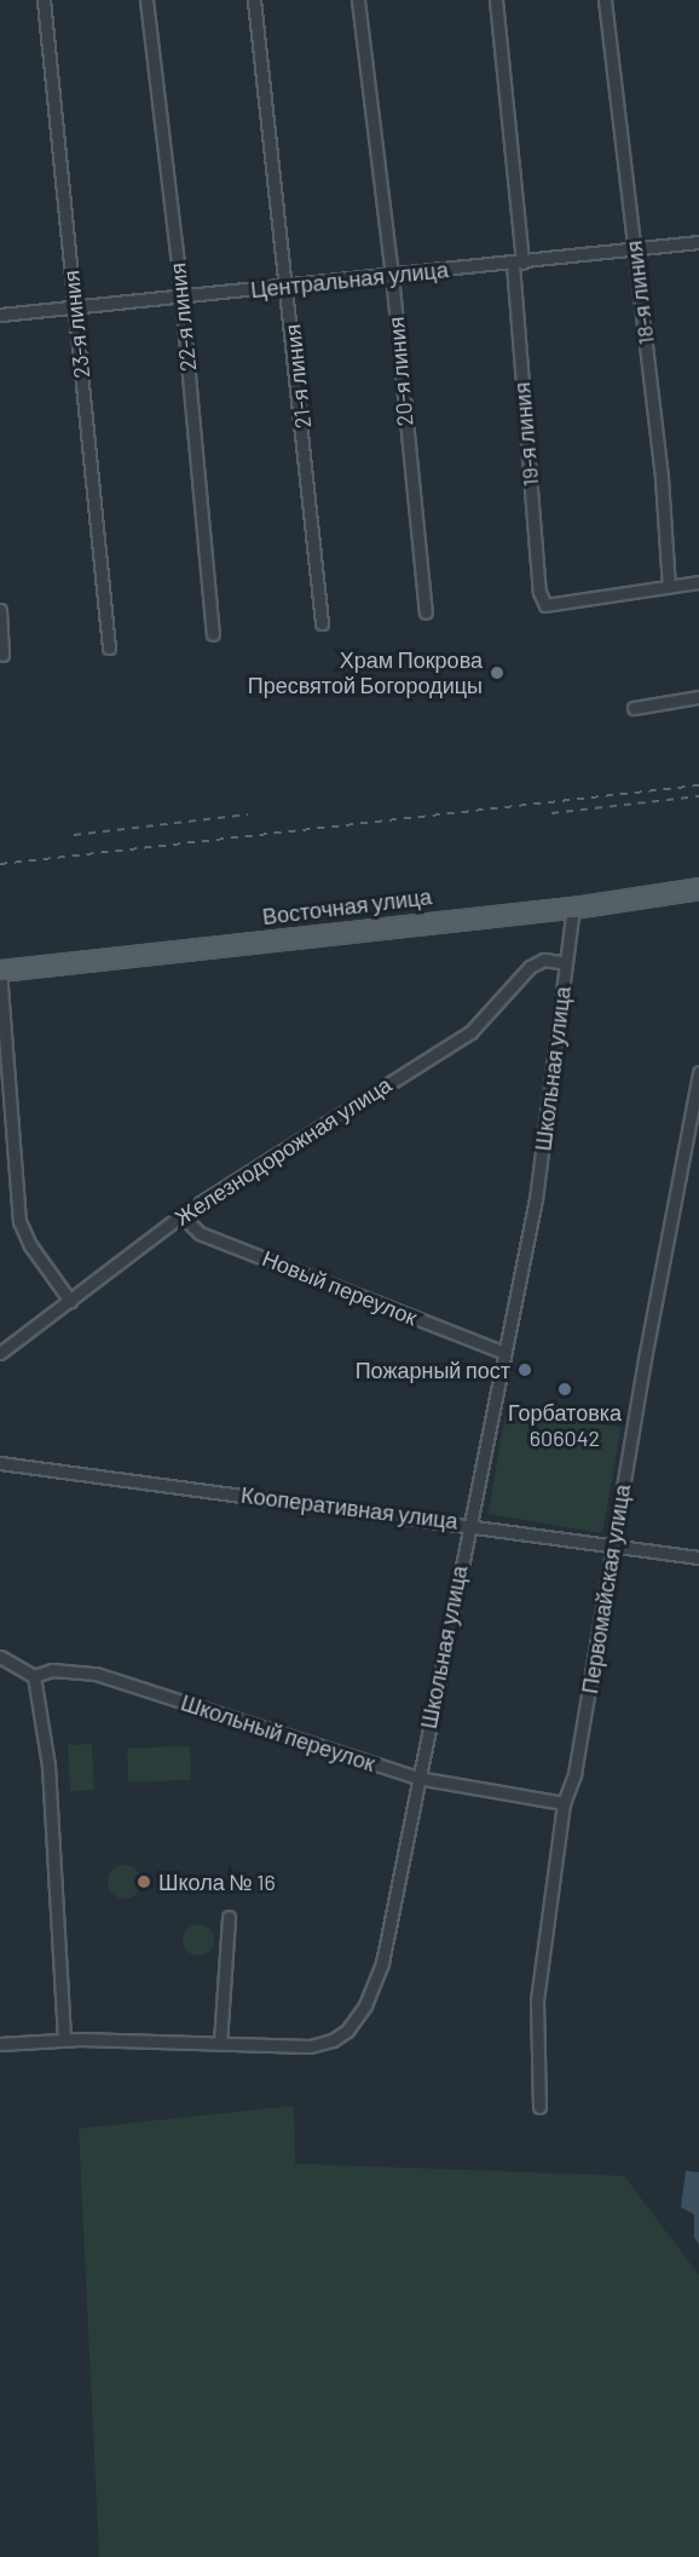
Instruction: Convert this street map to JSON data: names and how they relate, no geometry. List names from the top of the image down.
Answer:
{
  "streets": {
    "main road": ["Восточная улица"],
    "street": [
      "Центральная улица",
      "18-я линия",
      "22-я линия",
      "23-я линия",
      "20-я линия",
      "21-я линия",
      "19-я линия",
      "Школьная улица",
      "Железнодорожная улица",
      "Новый переулок",
      "Кооперативная улица",
      "Первомайская улица",
      "Школьный переулок"
    ]
  },
  "crossings": [
    ["Центральная улица", "18-я линия"],
    ["Центральная улица", "22-я линия"],
    ["Центральная улица", "23-я линия"],
    ["Центральная улица", "20-я линия"],
    ["Центральная улица", "21-я линия"],
    ["Центральная улица", "19-я линия"],
    ["18-я линия", "19-я линия"],
    ["Восточная улица", "Школьная улица"],
    ["Школьная улица", "Железнодорожная улица"],
    ["Школьная улица", "Новый переулок"],
    ["Школьная улица", "Кооперативная улица"],
    ["Школьная улица", "Школьный переулок"],
    ["Железнодорожная улица", "Новый переулок"],
    ["Кооперативная улица", "Первомайская улица"],
    ["Первомайская улица", "Школьный переулок"]
  ],
  "places": [
    "Храм Покрова Пресвятой Богородицы",
    "Пожарный пост",
    "Горбатовка 606042",
    "Школа № 16"
  ]
}
